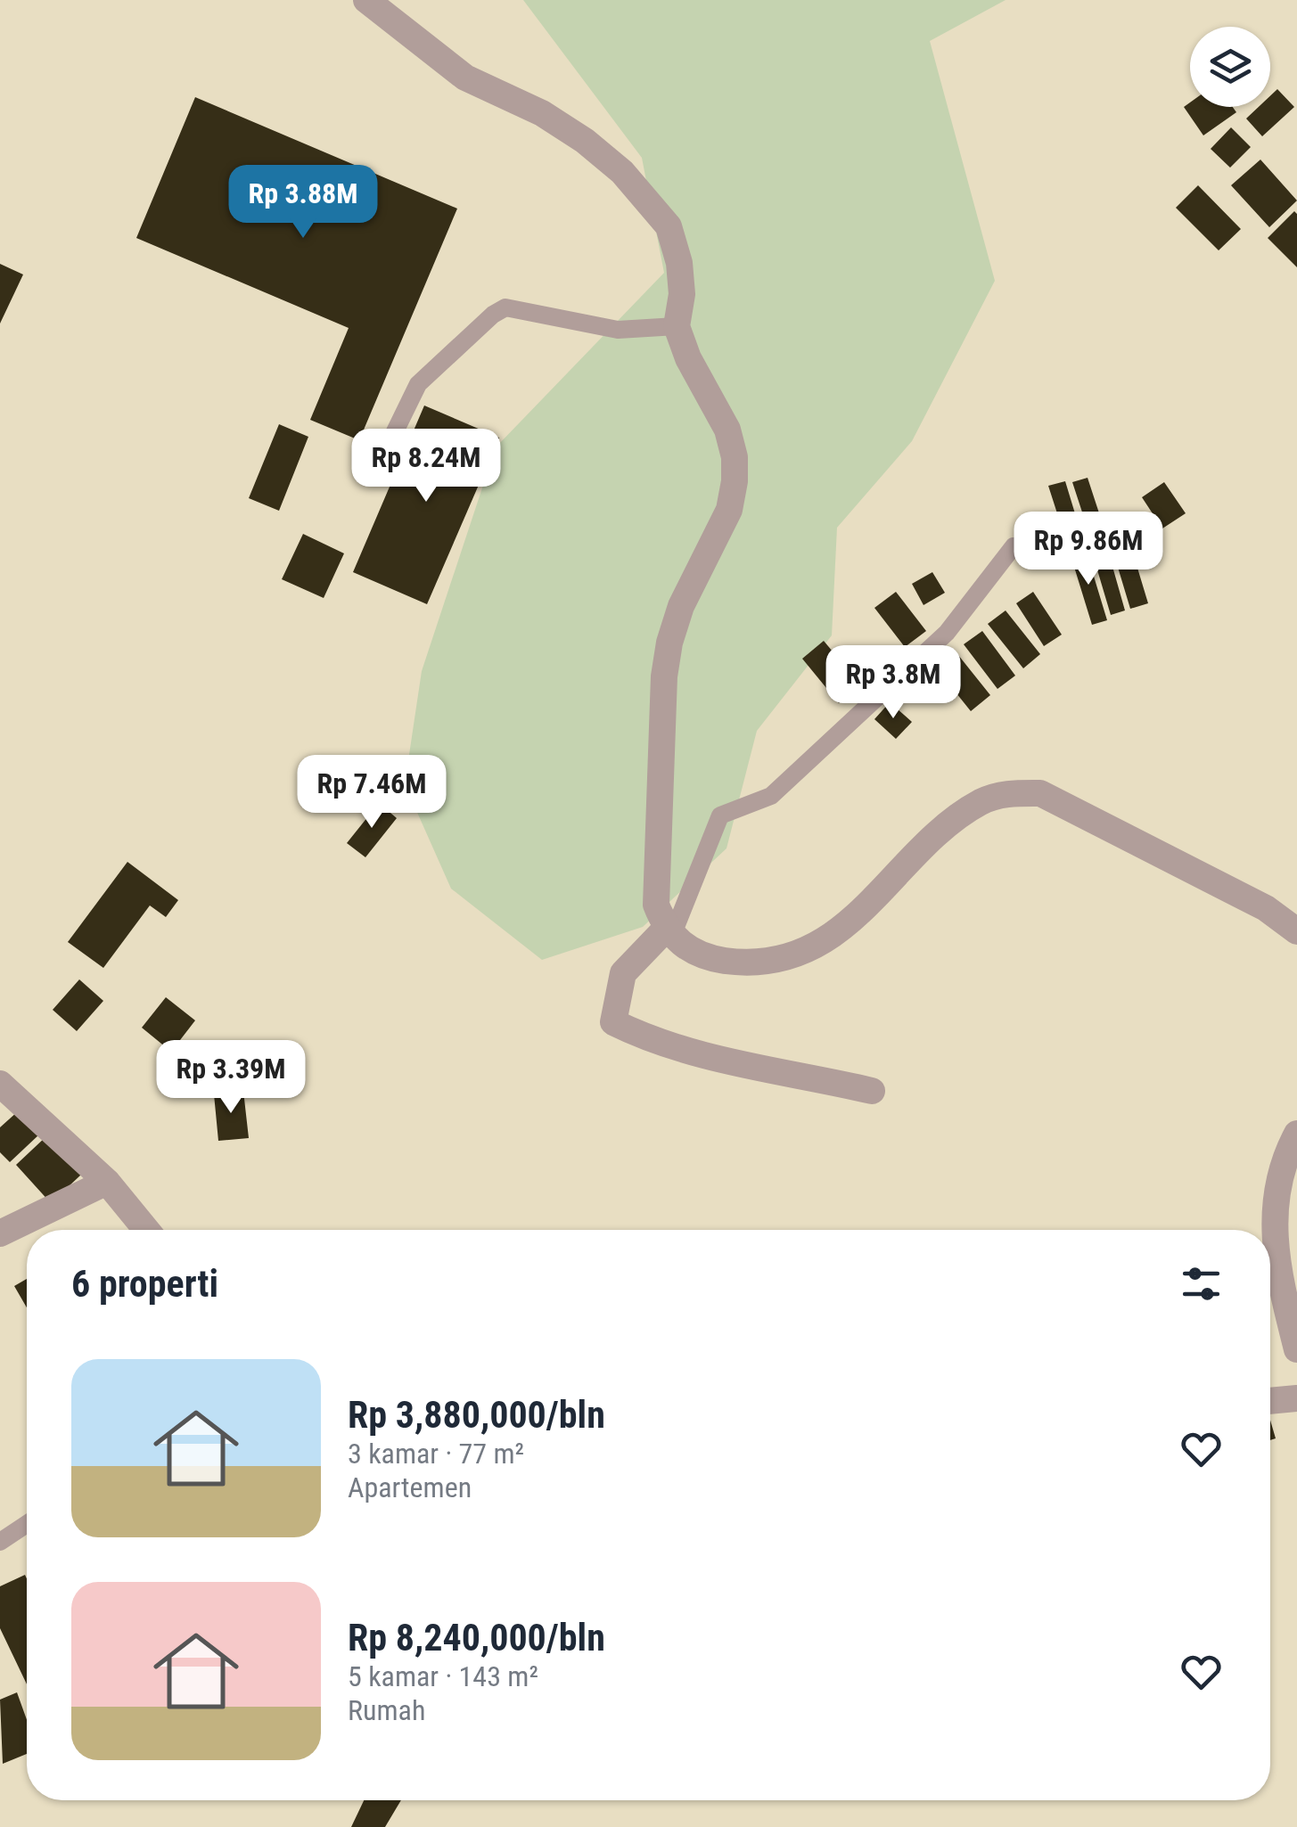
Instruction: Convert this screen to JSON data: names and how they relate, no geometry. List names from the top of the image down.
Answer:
{
  "page": {
    "price": [
      "Rp 3.88M",
      "Rp 8.24M",
      "Rp 9.86M",
      "Rp 3.8M",
      "Rp 7.46M",
      "Rp 3.39M"
    ],
    "heading": "6 properti",
    "list": [
      {
        "name": "Rp 3,880,000/bln",
        "note": "3 kamar · 77 m² · Apartemen"
      },
      {
        "name": "Rp 8,240,000/bln",
        "note": "5 kamar · 143 m² · Rumah"
      }
    ]
  }
}
